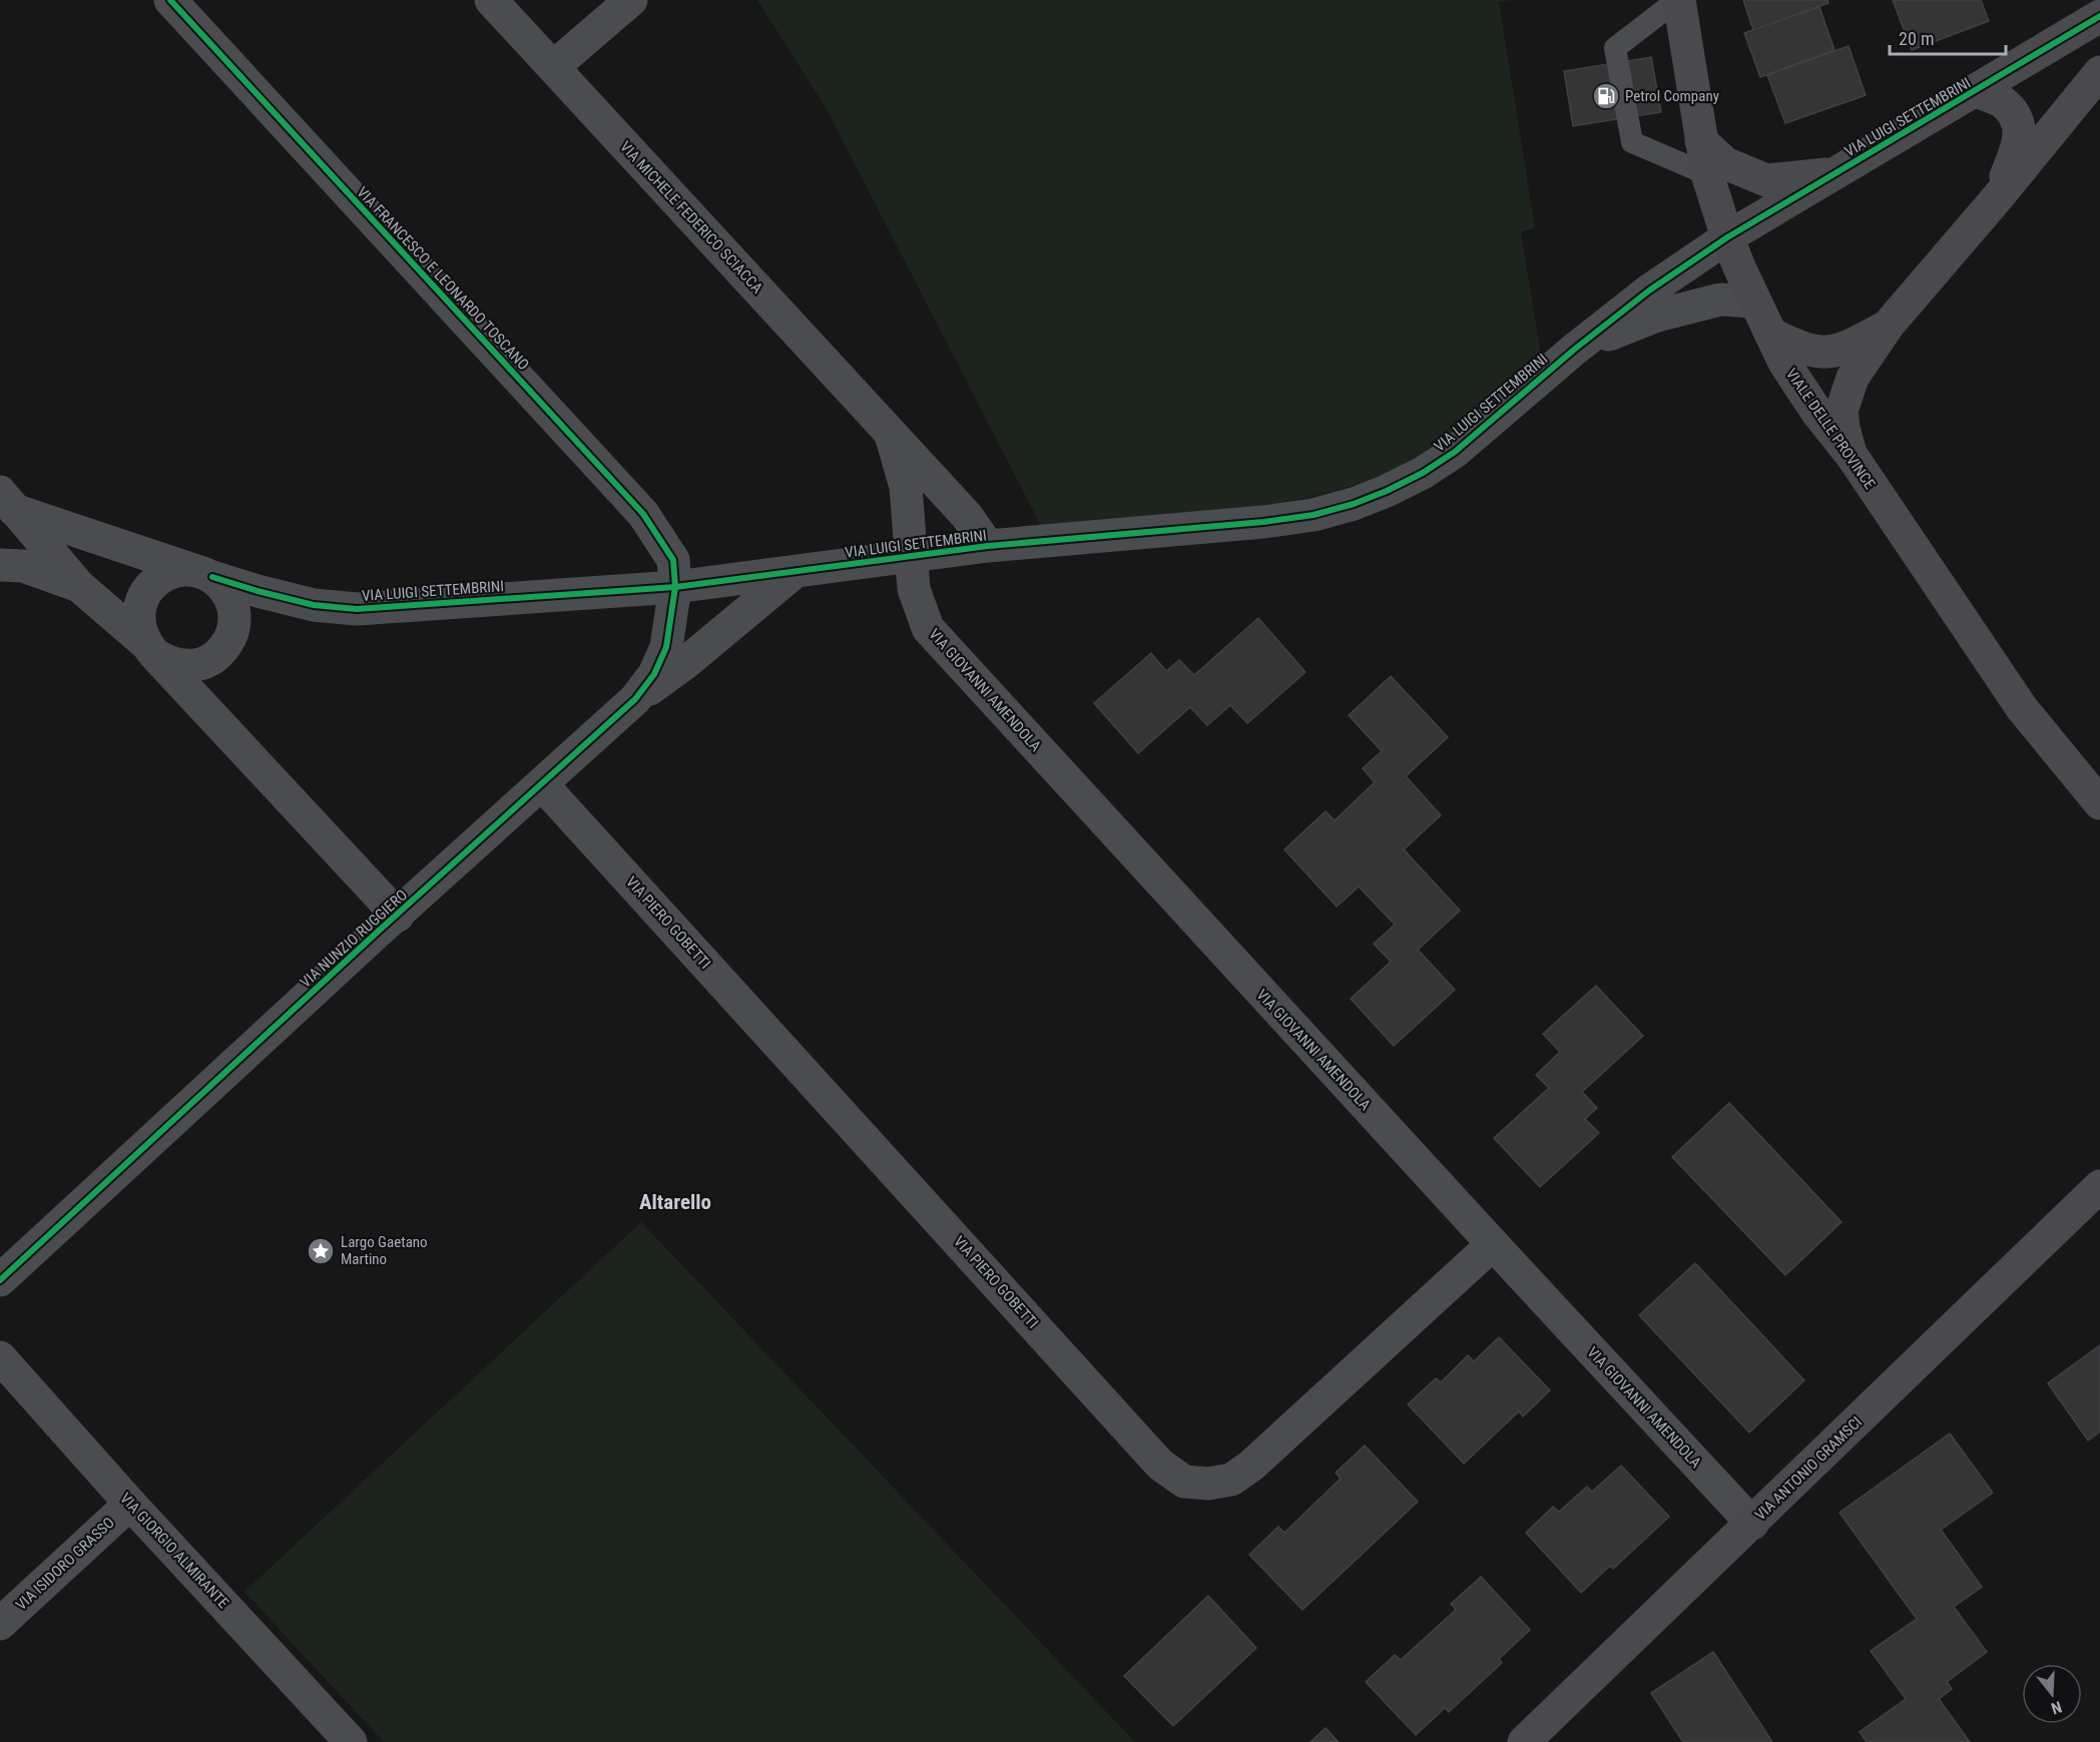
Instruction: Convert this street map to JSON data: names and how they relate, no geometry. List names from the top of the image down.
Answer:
{
  "streets": {
    "street": [
      "VIA LUIGI SETTEMBRINI",
      "VIA MICHELE FEDERICO SCIACCA",
      "VIA FRANCESCO E LEONARDO TOSCANO",
      "VIALE DELLE PROVINCE",
      "VIA GIOVANNI AMENDOLA",
      "VIA PIERO GOBETTI",
      "VIA NUNZIO RUGGIERO",
      "VIA ANTONIO GRAMSCI",
      "VIA GIORGIO ALMIRANTE",
      "VIA ISIDORO GRASSO"
    ]
  },
  "crossings": [
    ["VIA LUIGI SETTEMBRINI", "VIA MICHELE FEDERICO SCIACCA"],
    ["VIA LUIGI SETTEMBRINI", "VIA FRANCESCO E LEONARDO TOSCANO"],
    ["VIA LUIGI SETTEMBRINI", "VIALE DELLE PROVINCE"],
    ["VIA LUIGI SETTEMBRINI", "VIA GIOVANNI AMENDOLA"],
    ["VIA LUIGI SETTEMBRINI", "VIA NUNZIO RUGGIERO"],
    ["VIA MICHELE FEDERICO SCIACCA", "VIA GIOVANNI AMENDOLA"],
    ["VIA FRANCESCO E LEONARDO TOSCANO", "VIA NUNZIO RUGGIERO"],
    ["VIA GIOVANNI AMENDOLA", "VIA PIERO GOBETTI"],
    ["VIA GIOVANNI AMENDOLA", "VIA ANTONIO GRAMSCI"],
    ["VIA PIERO GOBETTI", "VIA NUNZIO RUGGIERO"],
    ["VIA GIORGIO ALMIRANTE", "VIA ISIDORO GRASSO"]
  ],
  "districts": ["Altarello"],
  "places": {
    "fuel station": ["Petrol Company"],
    "place": ["Largo Gaetano Martino"]
  },
  "scale_bar": "20 m",
  "north": "bottom"
}
